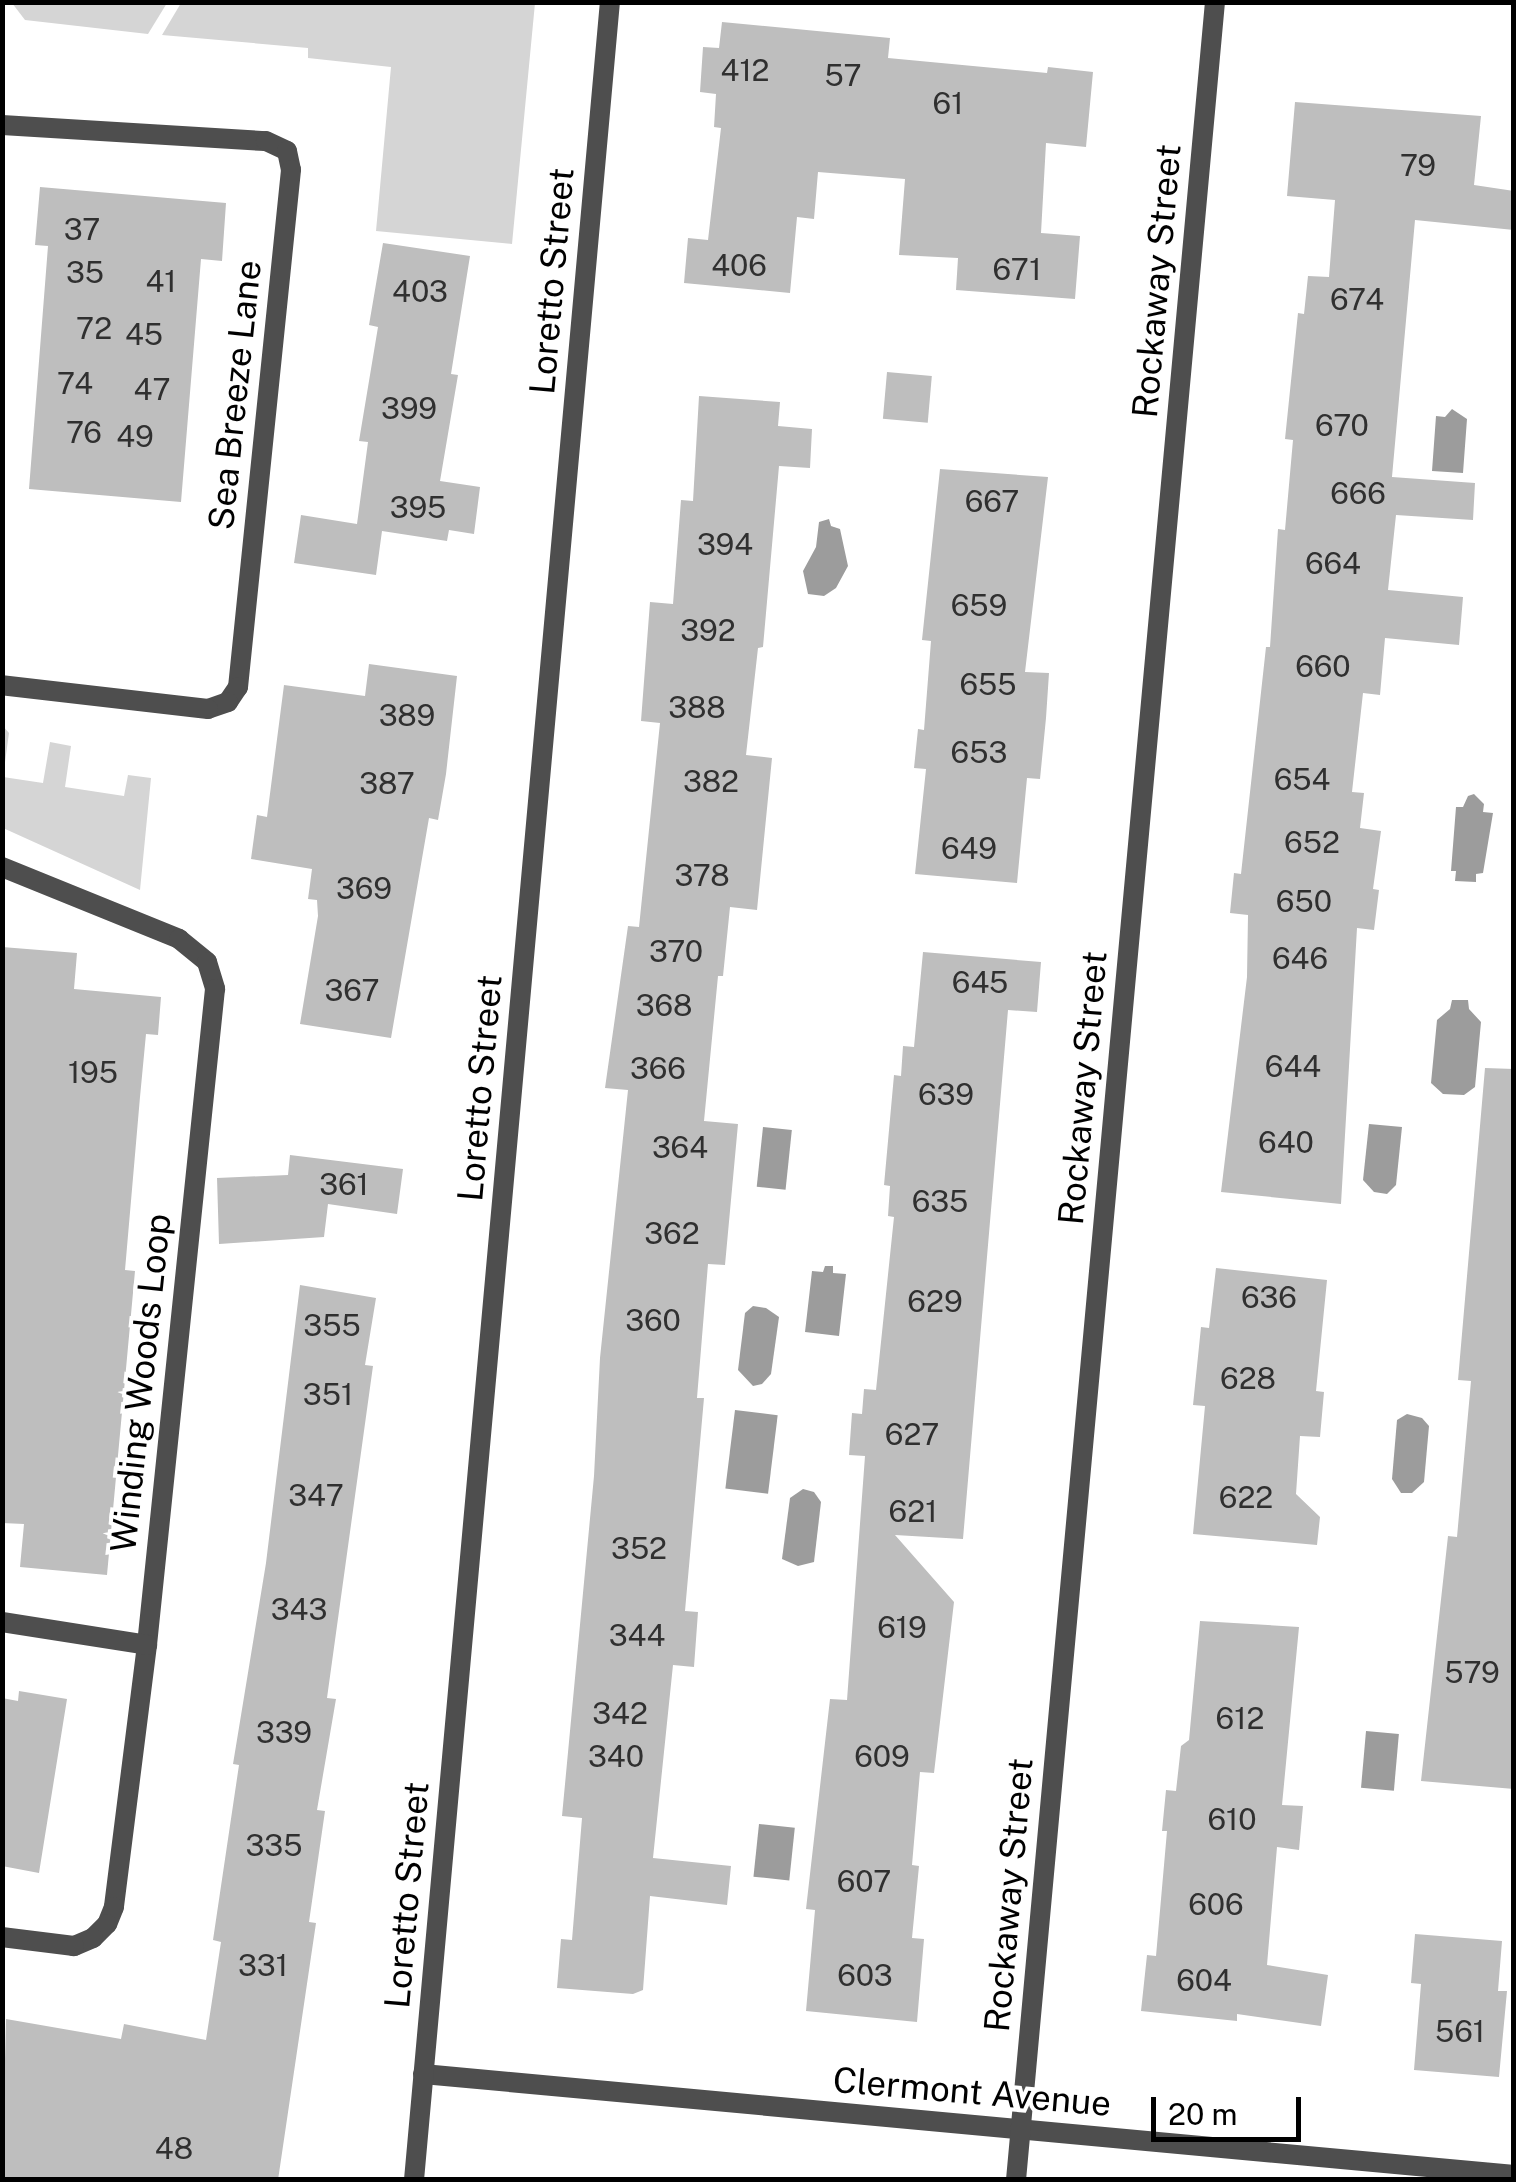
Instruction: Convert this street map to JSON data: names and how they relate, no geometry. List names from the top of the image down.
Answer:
{
  "streets": {
    "street": [
      "Loretto Street",
      "Rockaway Street",
      "Sea Breeze Lane",
      "Winding Woods Loop",
      "Clermont Avenue"
    ]
  },
  "crossings": [
    ["Loretto Street", "Clermont Avenue"],
    ["Rockaway Street", "Clermont Avenue"]
  ],
  "house_numbers": [
    "412",
    "57",
    "61",
    "79",
    "37",
    "406",
    "671",
    "35",
    "41",
    "403",
    "674",
    "72",
    "45",
    "74",
    "47",
    "399",
    "670",
    "76",
    "49",
    "666",
    "667",
    "395",
    "394",
    "664",
    "659",
    "392",
    "660",
    "655",
    "388",
    "389",
    "653",
    "654",
    "382",
    "387",
    "652",
    "649",
    "378",
    "369",
    "650",
    "370",
    "646",
    "645",
    "367",
    "368",
    "644",
    "366",
    "195",
    "639",
    "640",
    "364",
    "361",
    "635",
    "362",
    "636",
    "629",
    "360",
    "355",
    "628",
    "351",
    "627",
    "347",
    "622",
    "621",
    "352",
    "343",
    "619",
    "344",
    "579",
    "342",
    "612",
    "339",
    "340",
    "609",
    "610",
    "335",
    "607",
    "606",
    "331",
    "603",
    "604",
    "561",
    "48"
  ],
  "scale_bar": "20 m"
}
